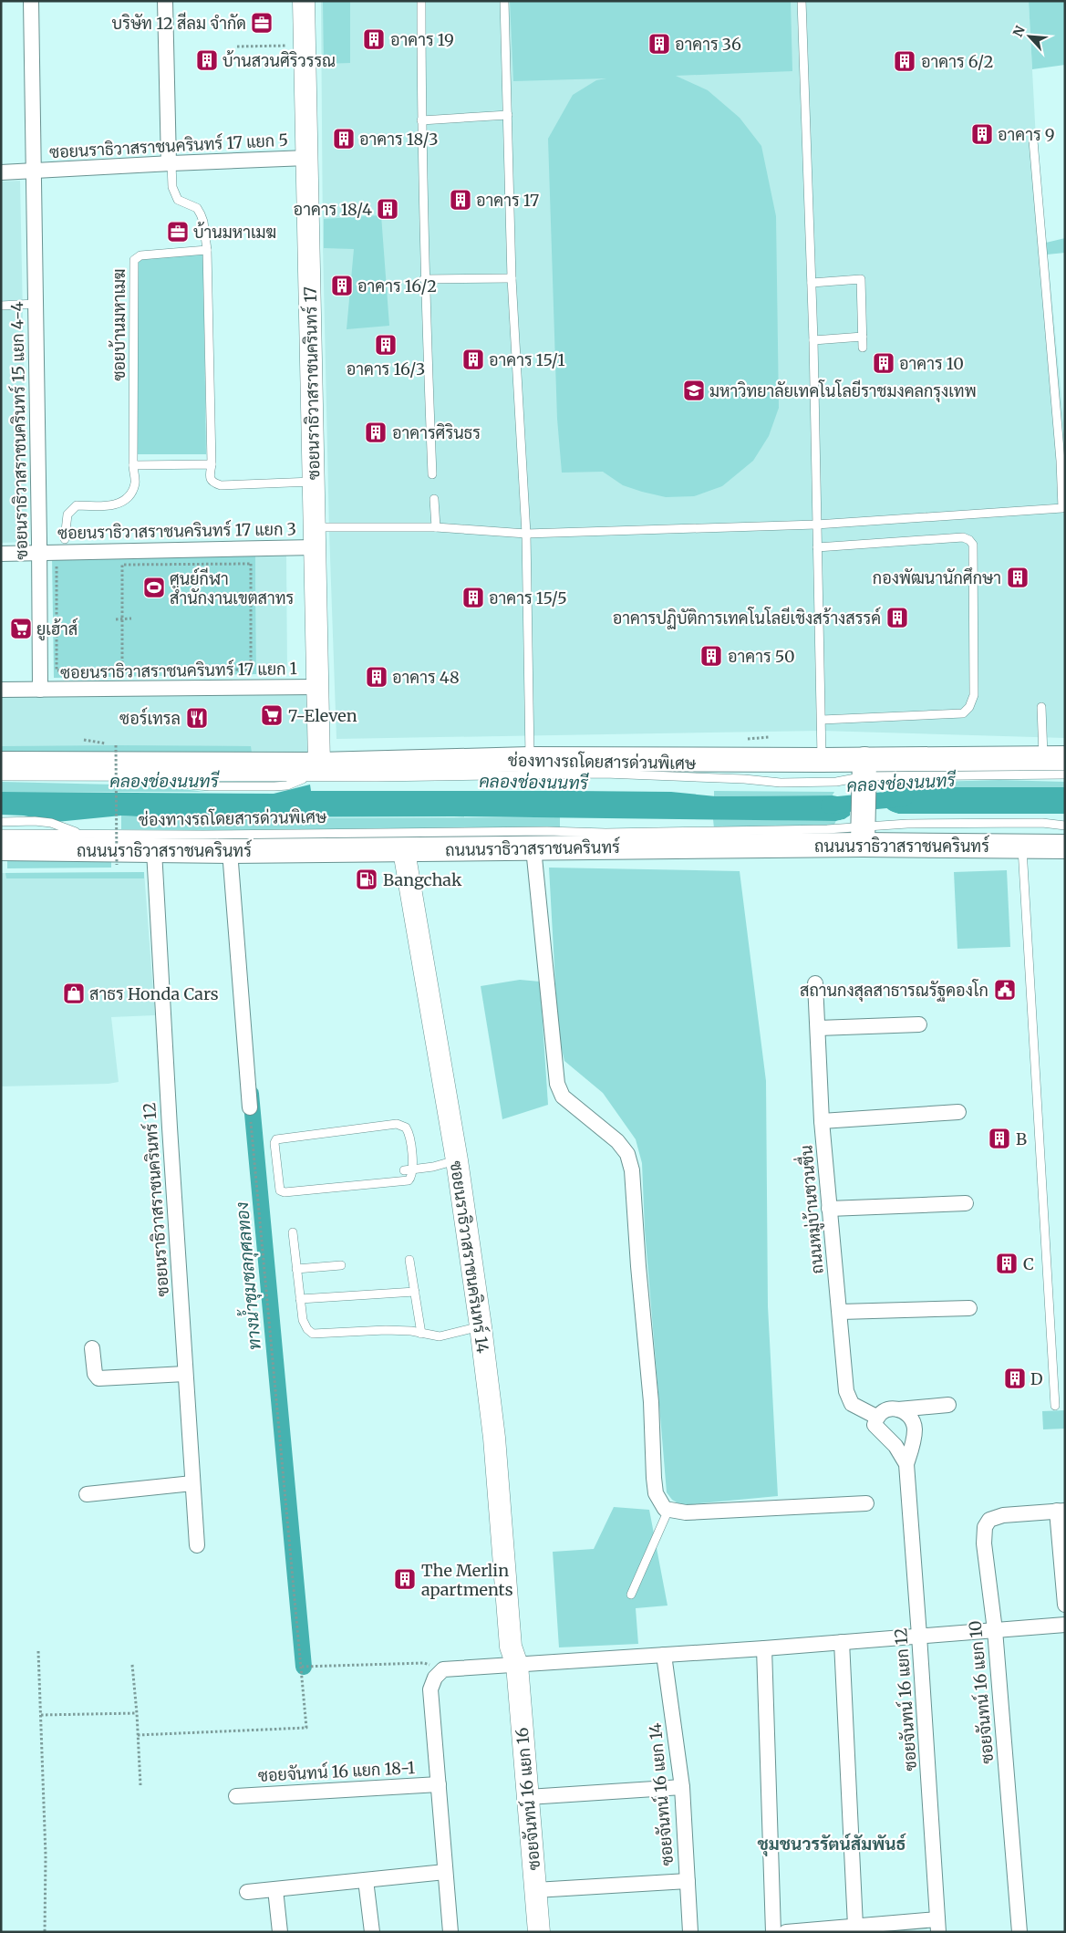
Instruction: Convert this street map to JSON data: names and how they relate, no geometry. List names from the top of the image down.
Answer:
{
  "streets": {
    "main road": ["ถนนนราธิวาสราชนครินทร์"],
    "street": [
      "ซอยนราธิวาสราชนครินทร์ 17 แยก 5",
      "ซอยนราธิวาสราชนครินทร์ 17",
      "ซอยนราธิวาสราชนครินทร์ 15 แยก 4-4",
      "ซอยนราธิวาสราชนครินทร์ 17 แยก 3",
      "ซอยนราธิวาสราชนครินทร์ 17 แยก 1",
      "ซอยนราธิวาสราชนครินทร์ 12",
      "ถนนหมู่บ้านชวนชื่น",
      "ซอยนราธิวาสราชนครินทร์ 14",
      "ซอยจันทน์ 16 แยก 10",
      "ซอยจันทน์ 16 แยก 12",
      "ซอยจันทน์ 16 แยก 18-1",
      "ซอยจันทน์ 16 แยก 14",
      "ซอยจันทน์ 16 แยก 16"
    ],
    "lane": ["ซอยบ้านมหาเมฆ", "ช่องทางรถโดยสารด่วนพิเศษ"]
  },
  "crossings": [
    ["ซอยนราธิวาสราชนครินทร์ 17 แยก 5", "ซอยนราธิวาสราชนครินทร์ 17"],
    ["ซอยนราธิวาสราชนครินทร์ 17 แยก 5", "ซอยนราธิวาสราชนครินทร์ 15 แยก 4-4"],
    ["ซอยนราธิวาสราชนครินทร์ 17", "ซอยนราธิวาสราชนครินทร์ 17 แยก 3"],
    ["ซอยนราธิวาสราชนครินทร์ 17", "ซอยนราธิวาสราชนครินทร์ 17 แยก 1"],
    ["ซอยนราธิวาสราชนครินทร์ 17", "ช่องทางรถโดยสารด่วนพิเศษ"],
    ["ซอยนราธิวาสราชนครินทร์ 15 แยก 4-4", "ซอยนราธิวาสราชนครินทร์ 17 แยก 3"],
    ["ซอยนราธิวาสราชนครินทร์ 15 แยก 4-4", "ซอยนราธิวาสราชนครินทร์ 17 แยก 1"],
    ["ช่องทางรถโดยสารด่วนพิเศษ", "ถนนนราธิวาสราชนครินทร์"],
    ["ถนนนราธิวาสราชนครินทร์", "ซอยนราธิวาสราชนครินทร์ 12"],
    ["ถนนนราธิวาสราชนครินทร์", "ซอยนราธิวาสราชนครินทร์ 14"],
    ["ซอยนราธิวาสราชนครินทร์ 14", "ซอยจันทน์ 16 แยก 16"]
  ],
  "districts": ["ชุมชนวรรัตน์สัมพันธ์"],
  "water": ["คลองช่องนนทรี", "ทางน้ำชุมชลกุศลทอง"],
  "places": {
    "office": ["บริษัท 12 สีลม จำกัด", "บ้านมหาเมฆ"],
    "building": [
      "อาคาร 19",
      "อาคาร 36",
      "บ้านสวนศิริวรรณ",
      "อาคาร 6/2",
      "อาคาร 9",
      "อาคาร 18/3",
      "อาคาร 17",
      "อาคาร 18/4",
      "อาคาร 16/2",
      "อาคาร 16/3",
      "อาคาร 15/1",
      "อาคาร 10",
      "อาคารศิรินธร",
      "กองพัฒนานักศึกษา",
      "อาคาร 15/5",
      "อาคารปฏิบัติการเทคโนโลยีเชิงสร้างสรรค์",
      "อาคาร 50",
      "อาคาร 48",
      "B",
      "C",
      "D",
      "The Merlin apartments"
    ],
    "school or university": ["มหาวิทยาลัยเทคโนโลยีราชมงคลกรุงเทพ"],
    "sports": ["ศูนย์กีฬา สำนักงานเขตสาทร"],
    "supermarket": ["ยูเฮ้าส์", "7-Eleven"],
    "restaurant": ["ซอร์เทรล"],
    "fuel station": ["Bangchak"],
    "public building": ["สถานกงสุลสาธารณรัฐคองโก"],
    "shop": ["สาธร Honda Cars"]
  },
  "north": "top left"
}
